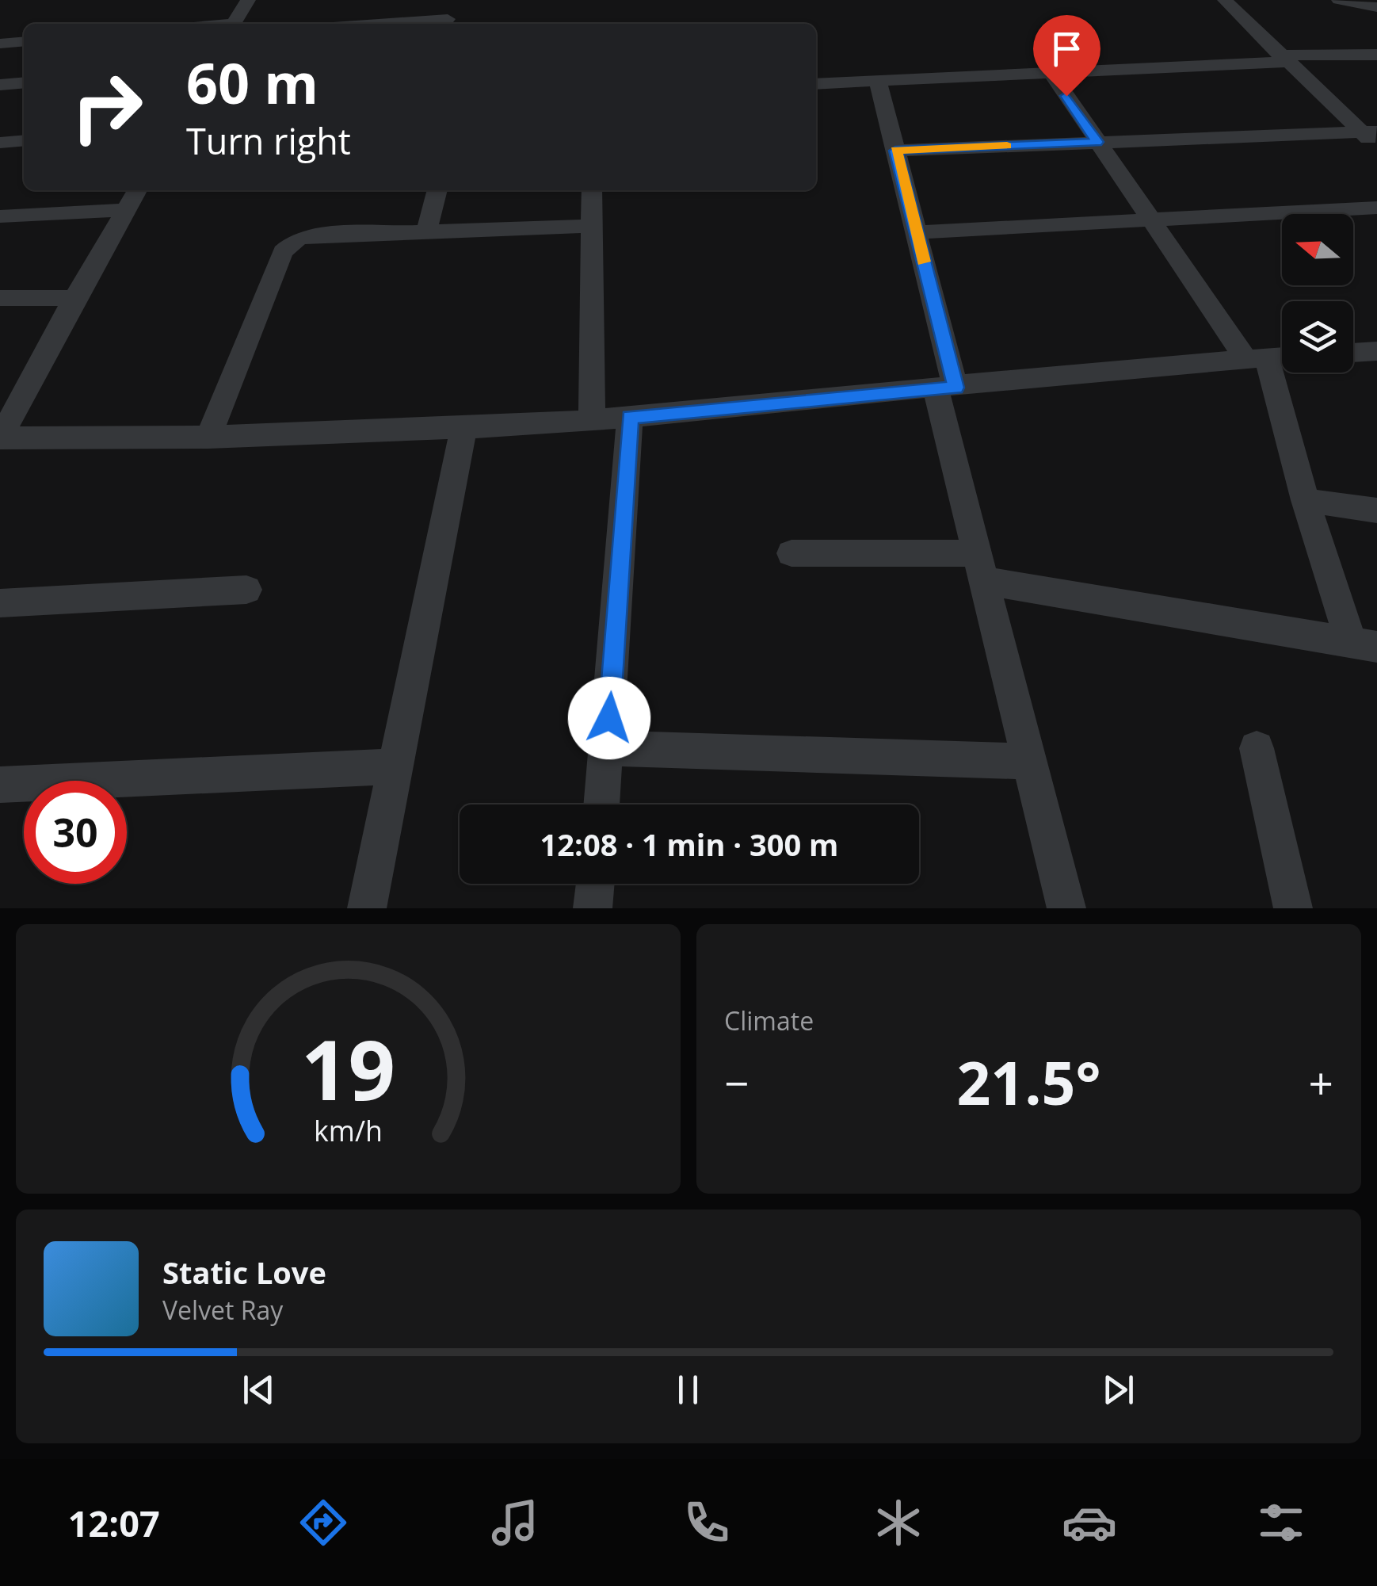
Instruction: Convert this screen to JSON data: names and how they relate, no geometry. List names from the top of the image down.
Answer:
{
  "north": "left",
  "page": {
    "turn": ["60 m", "Turn right"],
    "limit": "30",
    "trip": "12:08 · 1 min · 300 m",
    "tile": "Climate",
    "heat": ["−", "21.5°", "+"],
    "song": ["Static Love", "Velvet Ray"],
    "tabs": "12:07",
    "gauge": ["19", "km/h"]
  }
}
